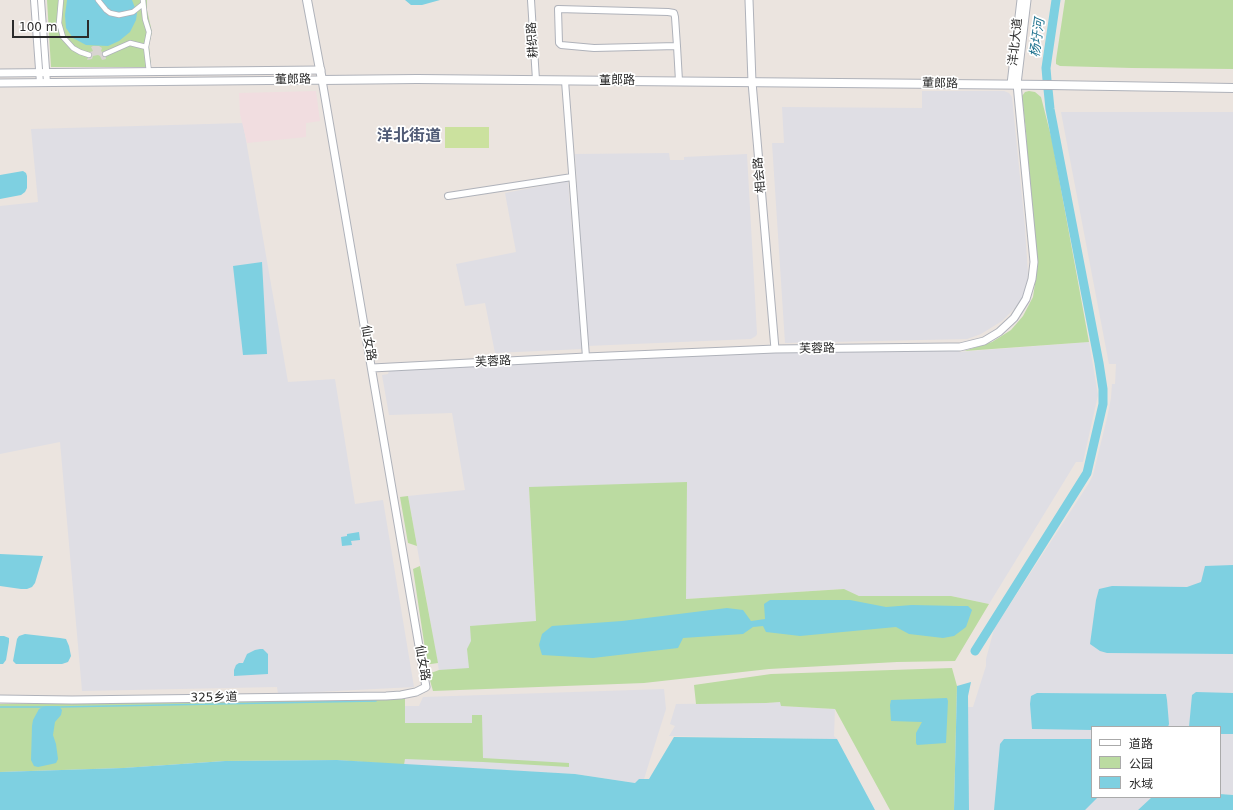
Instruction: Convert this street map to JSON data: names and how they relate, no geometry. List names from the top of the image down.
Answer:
{
  "streets": {
    "main road": ["董郎路", "仙女路"],
    "street": [
      "耕织路",
      "洋北大道",
      "相会路",
      "芙蓉路",
      "325乡道"
    ]
  },
  "crossings": [
    ["耕织路", "董郎路"],
    ["洋北大道", "董郎路"],
    ["洋北大道", "芙蓉路"],
    ["董郎路", "相会路"],
    ["董郎路", "仙女路"],
    ["董郎路", "芙蓉路"],
    ["相会路", "芙蓉路"],
    ["仙女路", "芙蓉路"],
    ["仙女路", "325乡道"]
  ],
  "districts": ["洋北街道"],
  "water": ["杨圩河"],
  "legend": ["道路", "公园", "水域"],
  "scale_bar": "100 m"
}
